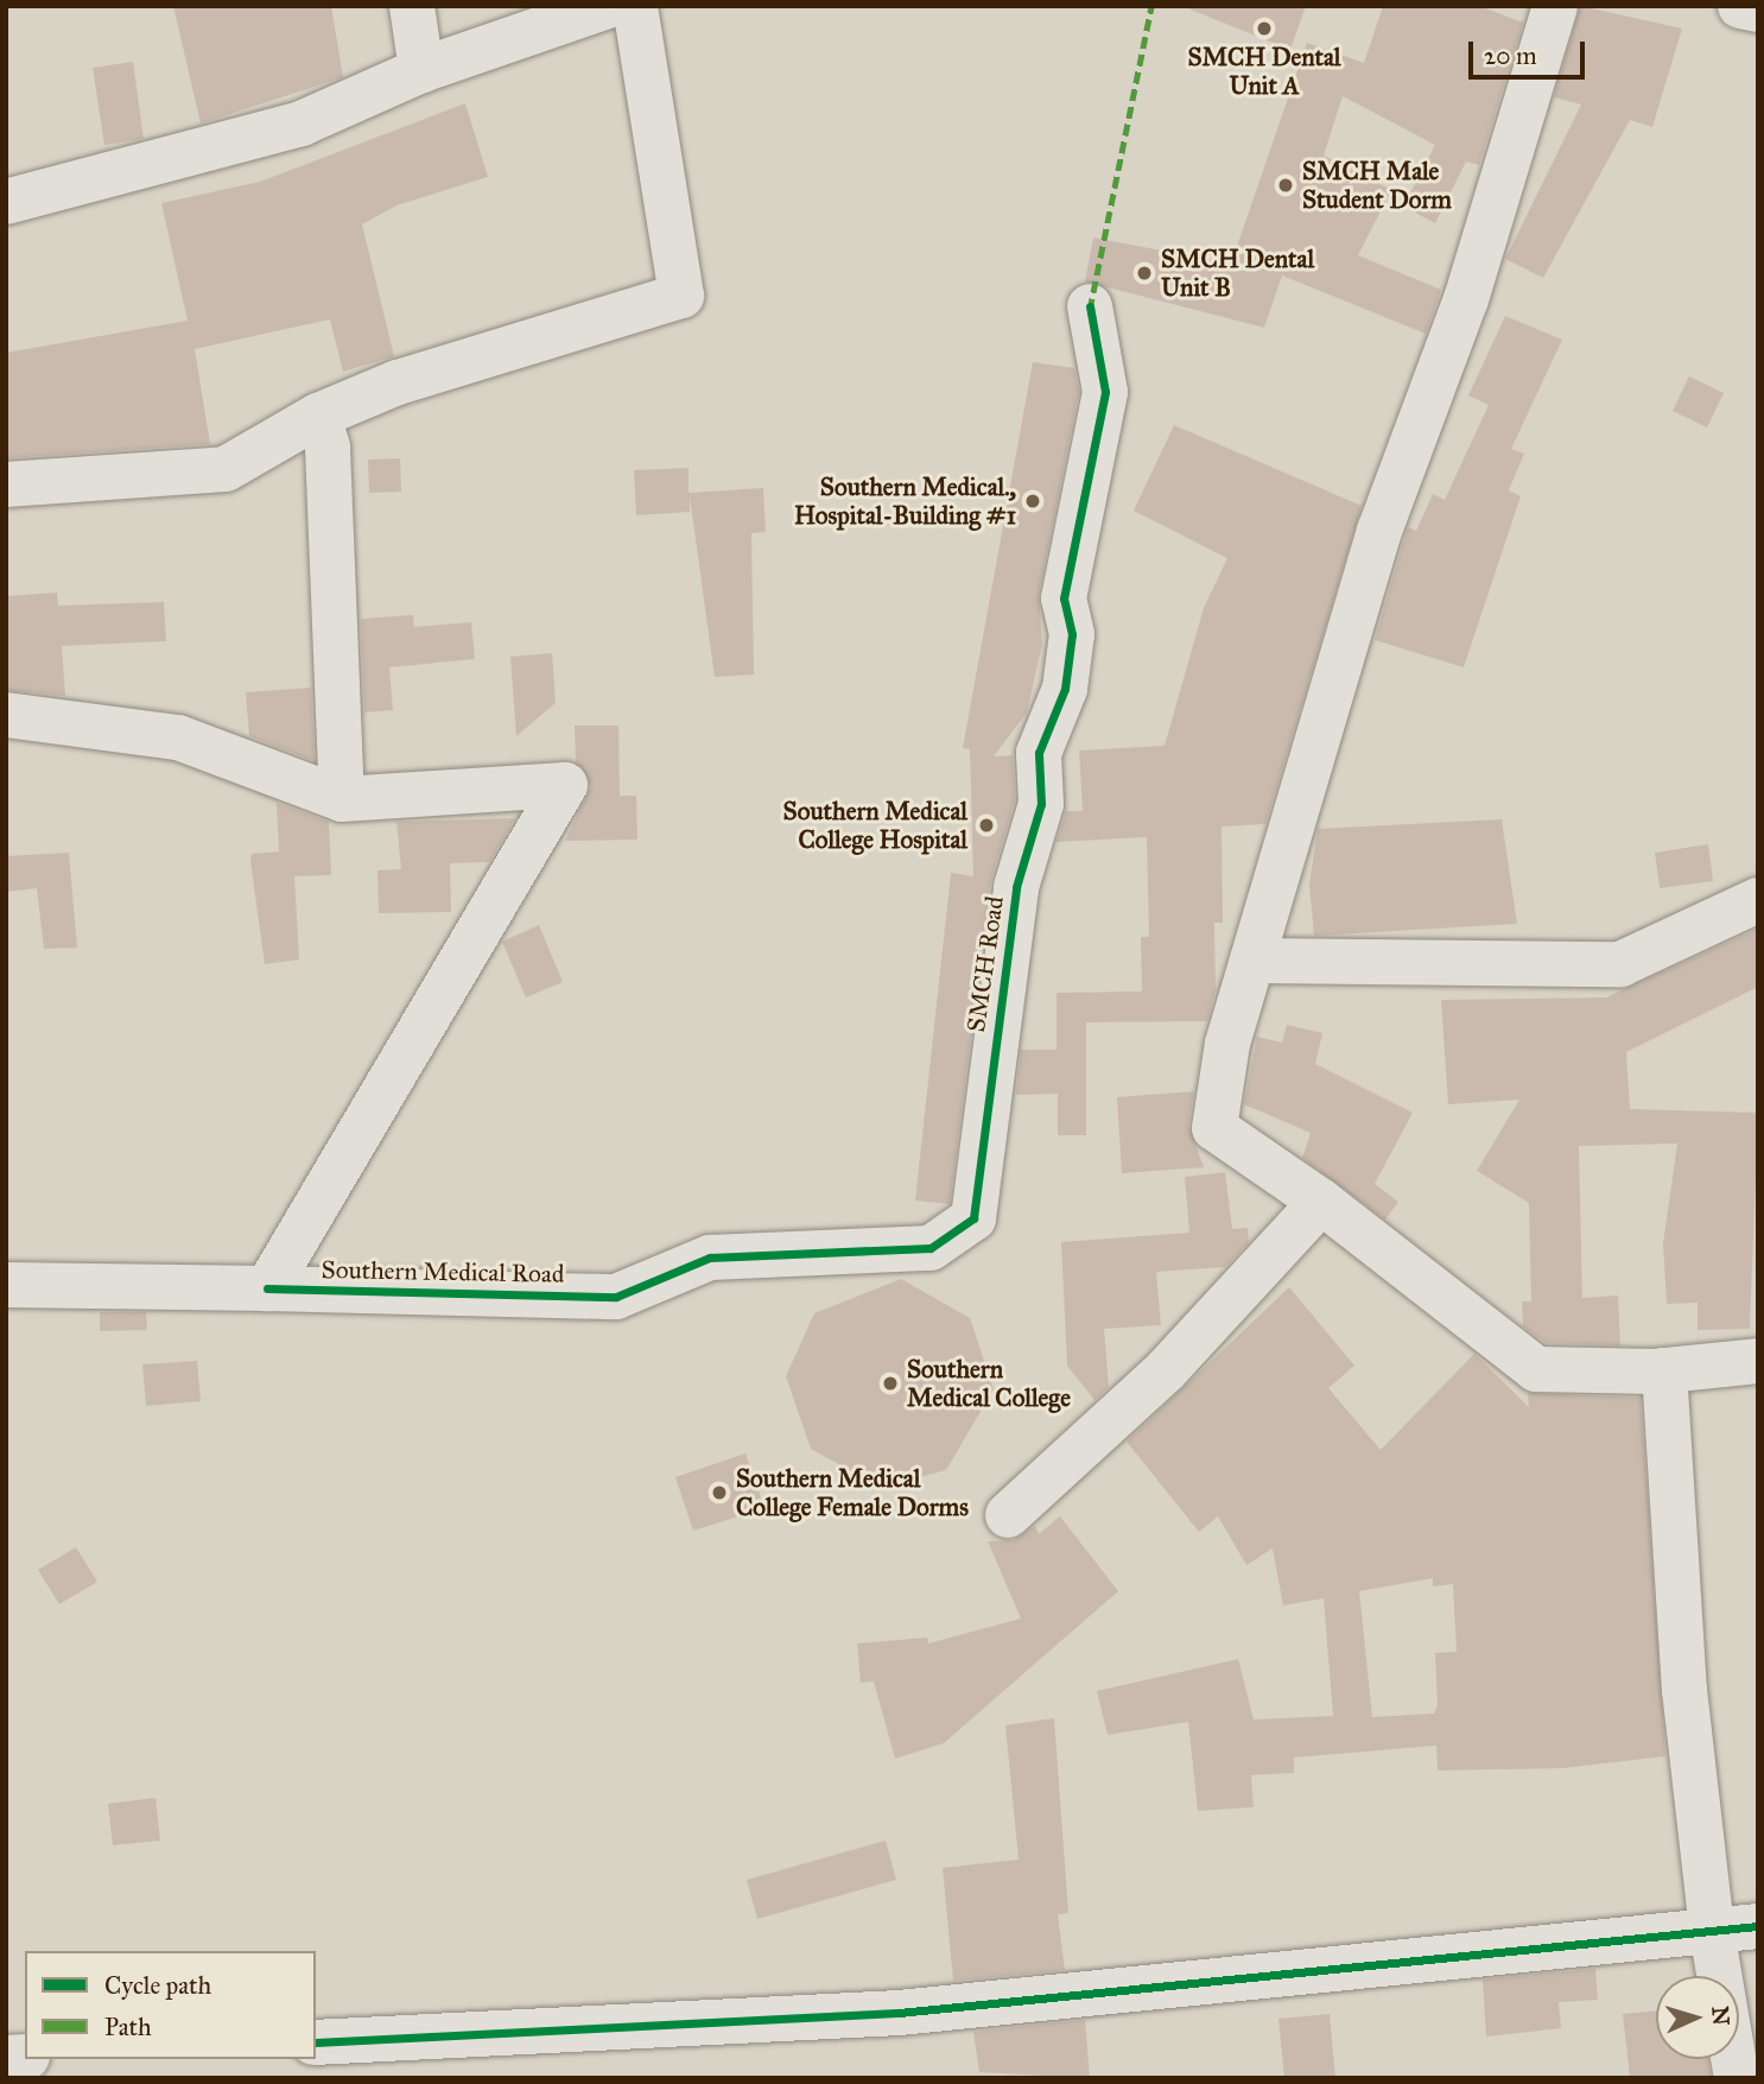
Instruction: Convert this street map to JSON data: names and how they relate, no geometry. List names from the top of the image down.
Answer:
{
  "streets": {
    "street": ["SMCH Road", "Southern Medical Road"]
  },
  "crossings": [
    ["SMCH Road", "Southern Medical Road"]
  ],
  "places": [
    "SMCH Dental Unit A",
    "SMCH Male Student Dorm",
    "SMCH Dental Unit B",
    "Southern Medical., Hospital-Building #1",
    "Southern Medical College Hospital",
    "Southern Medical College",
    "Southern Medical College Female Dorms"
  ],
  "legend": ["Cycle path", "Path"],
  "scale_bar": "20 m",
  "north": "right"
}
